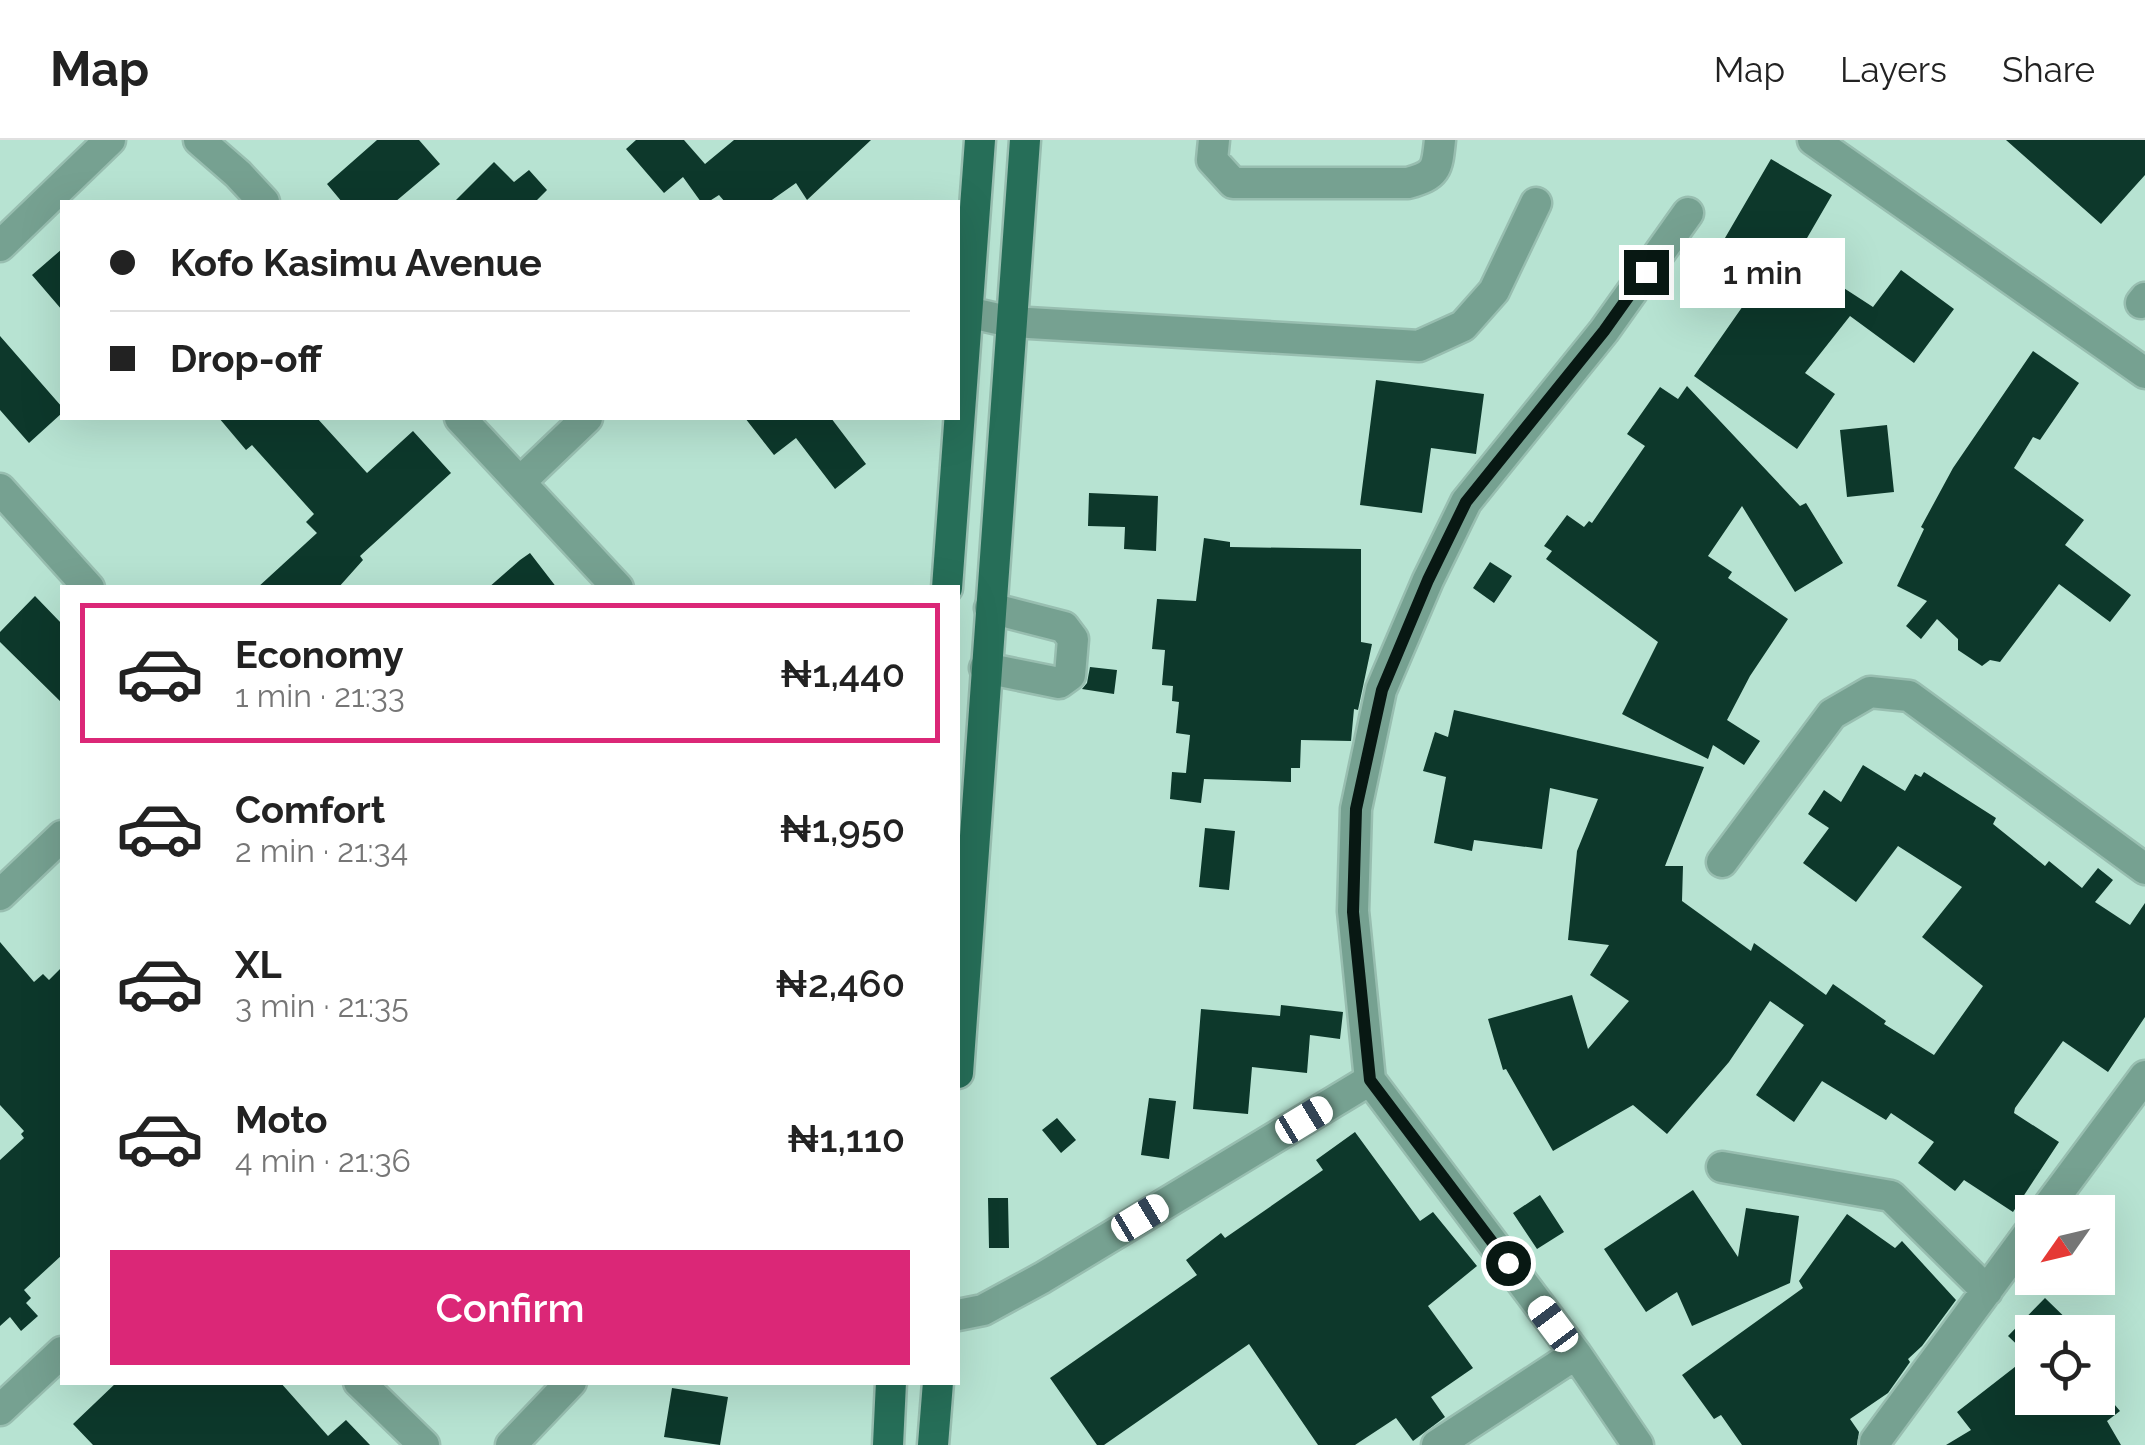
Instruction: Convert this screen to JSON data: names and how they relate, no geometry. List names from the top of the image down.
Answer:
{
  "north": "bottom left",
  "page": {
    "header": "Map",
    "nav": ["Map", "Layers", "Share"],
    "banner": ["Kofo Kasimu Avenue", "Drop-off"],
    "bubble": "1 min",
    "list": [
      {
        "name": "Economy",
        "note": "1 min · 21:33",
        "value": "₦1,440"
      },
      {
        "name": "Comfort",
        "note": "2 min · 21:34",
        "value": "₦1,950"
      },
      {
        "name": "XL",
        "note": "3 min · 21:35",
        "value": "₦2,460"
      },
      {
        "name": "Moto",
        "note": "4 min · 21:36",
        "value": "₦1,110"
      }
    ],
    "buttons": "Confirm"
  }
}
